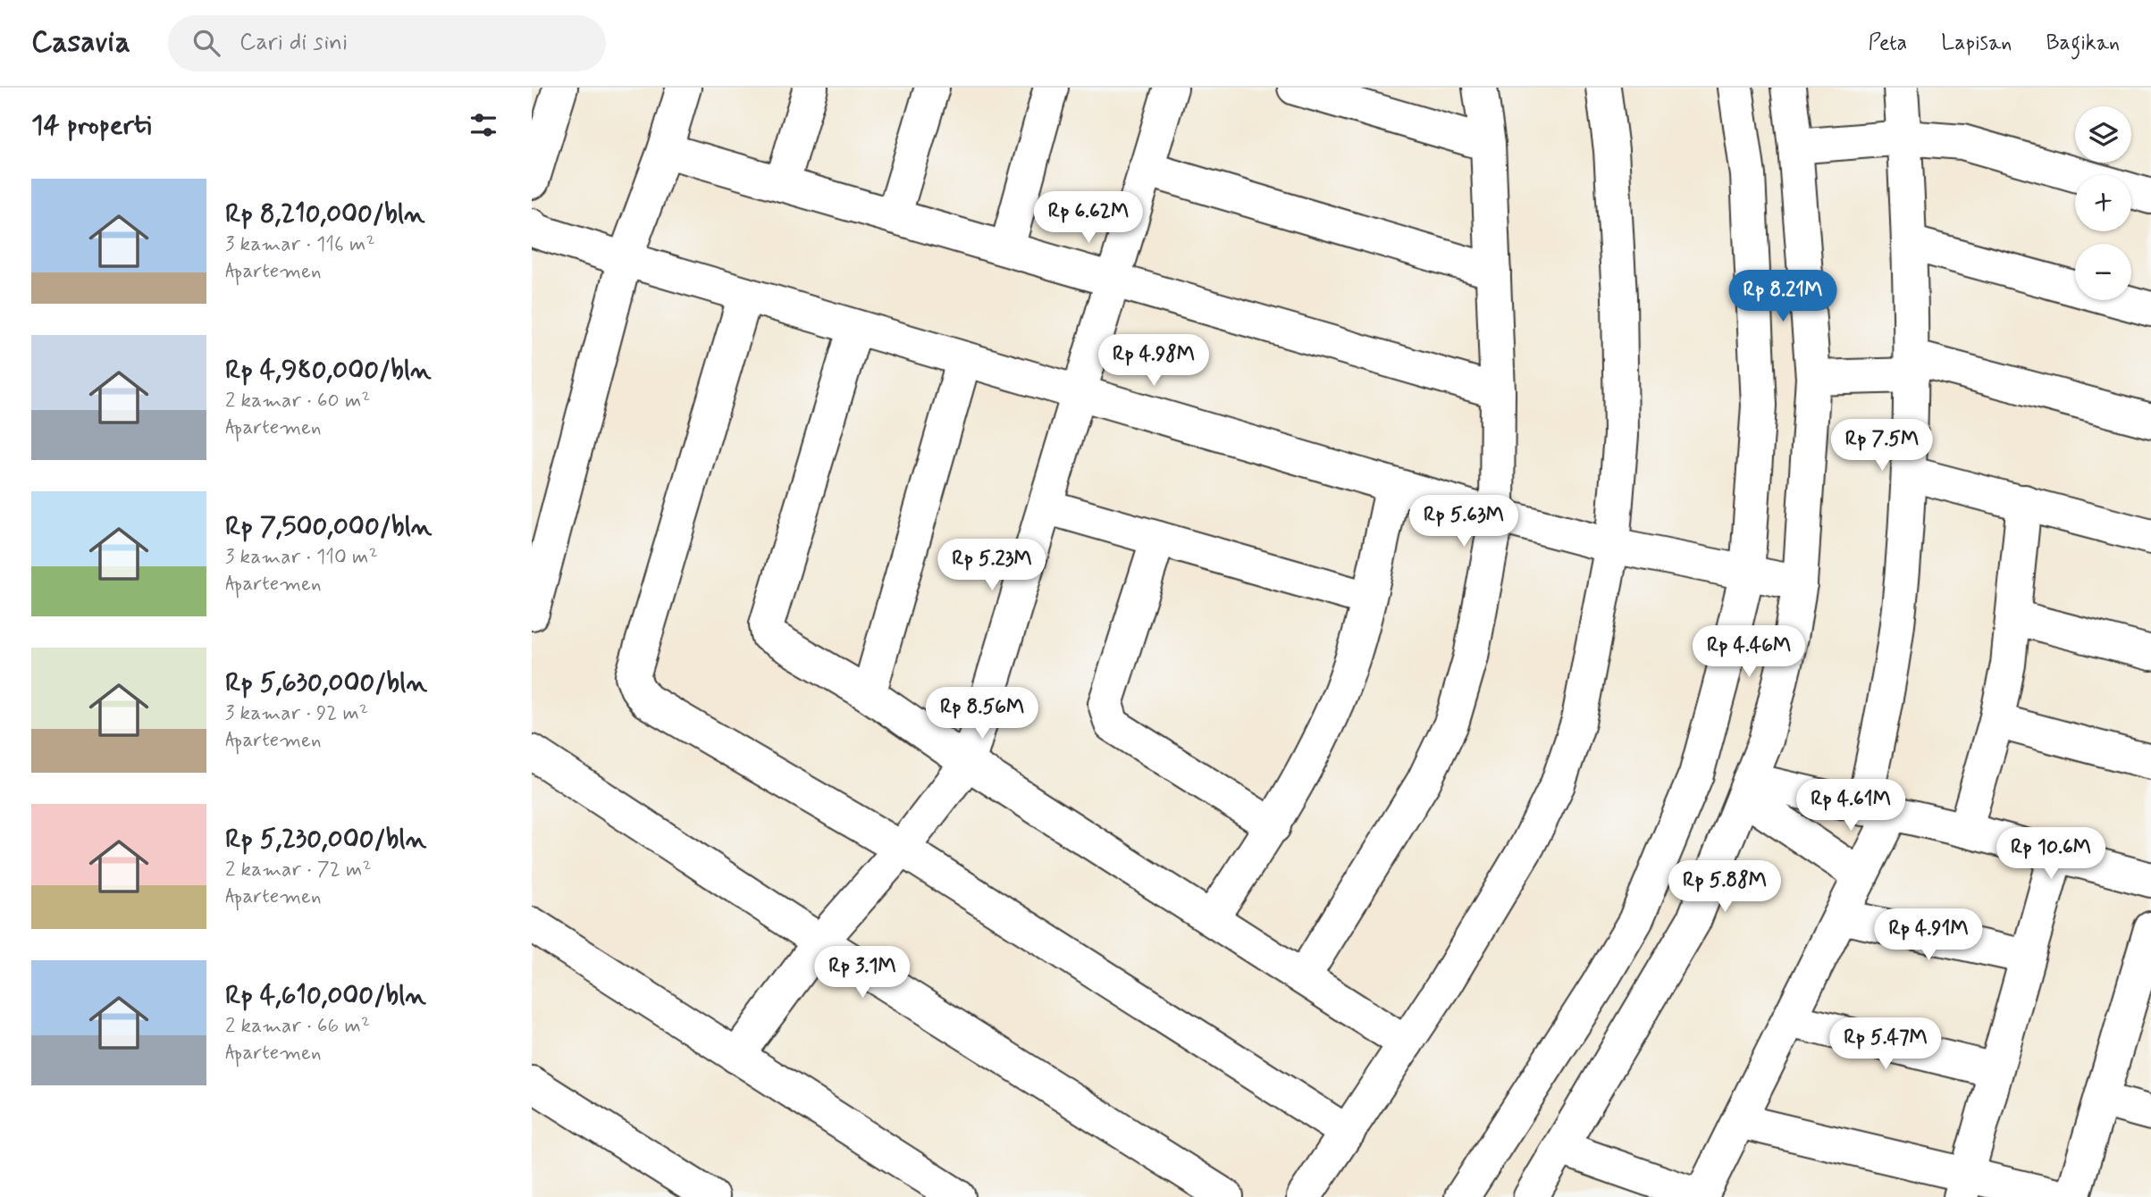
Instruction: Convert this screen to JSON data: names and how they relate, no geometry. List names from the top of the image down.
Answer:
{
  "page": {
    "header": "Casavia",
    "search": "Cari di sini",
    "nav": ["Peta", "Lapisan", "Bagikan"],
    "heading": "14 properti",
    "map_buttons": ["+", "−"],
    "list": [
      {
        "name": "Rp 8,210,000/bln",
        "note": "3 kamar · 116 m² · Apartemen"
      },
      {
        "name": "Rp 4,980,000/bln",
        "note": "2 kamar · 60 m² · Apartemen"
      },
      {
        "name": "Rp 7,500,000/bln",
        "note": "3 kamar · 110 m² · Apartemen"
      },
      {
        "name": "Rp 5,630,000/bln",
        "note": "3 kamar · 92 m² · Apartemen"
      },
      {
        "name": "Rp 5,230,000/bln",
        "note": "2 kamar · 72 m² · Apartemen"
      },
      {
        "name": "Rp 4,610,000/bln",
        "note": "2 kamar · 66 m² · Apartemen"
      }
    ],
    "price": [
      "Rp 6.62M",
      "Rp 8.21M",
      "Rp 4.98M",
      "Rp 7.5M",
      "Rp 5.63M",
      "Rp 5.23M",
      "Rp 4.46M",
      "Rp 8.56M",
      "Rp 4.61M",
      "Rp 10.6M",
      "Rp 5.88M",
      "Rp 4.91M",
      "Rp 3.1M",
      "Rp 5.47M"
    ]
  }
}
